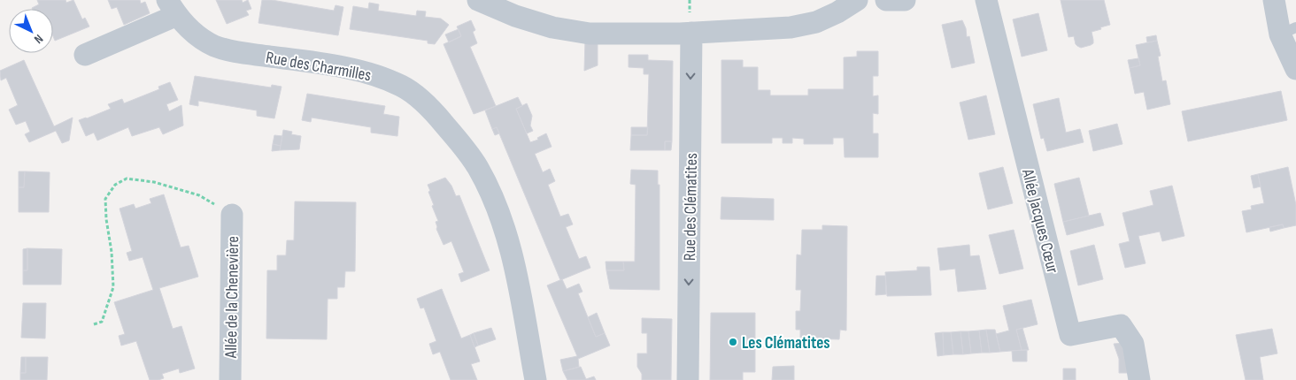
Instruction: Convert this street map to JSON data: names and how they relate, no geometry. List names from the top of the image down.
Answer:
{
  "streets": {
    "street": [
      "Rue des Charmilles",
      "Rue des Clématites",
      "Allée Jacques Cœur",
      "Allée de la Chenevière"
    ]
  },
  "one_way": ["Rue des Clématites"],
  "places": ["Les Clématites"],
  "north": "bottom right"
}
